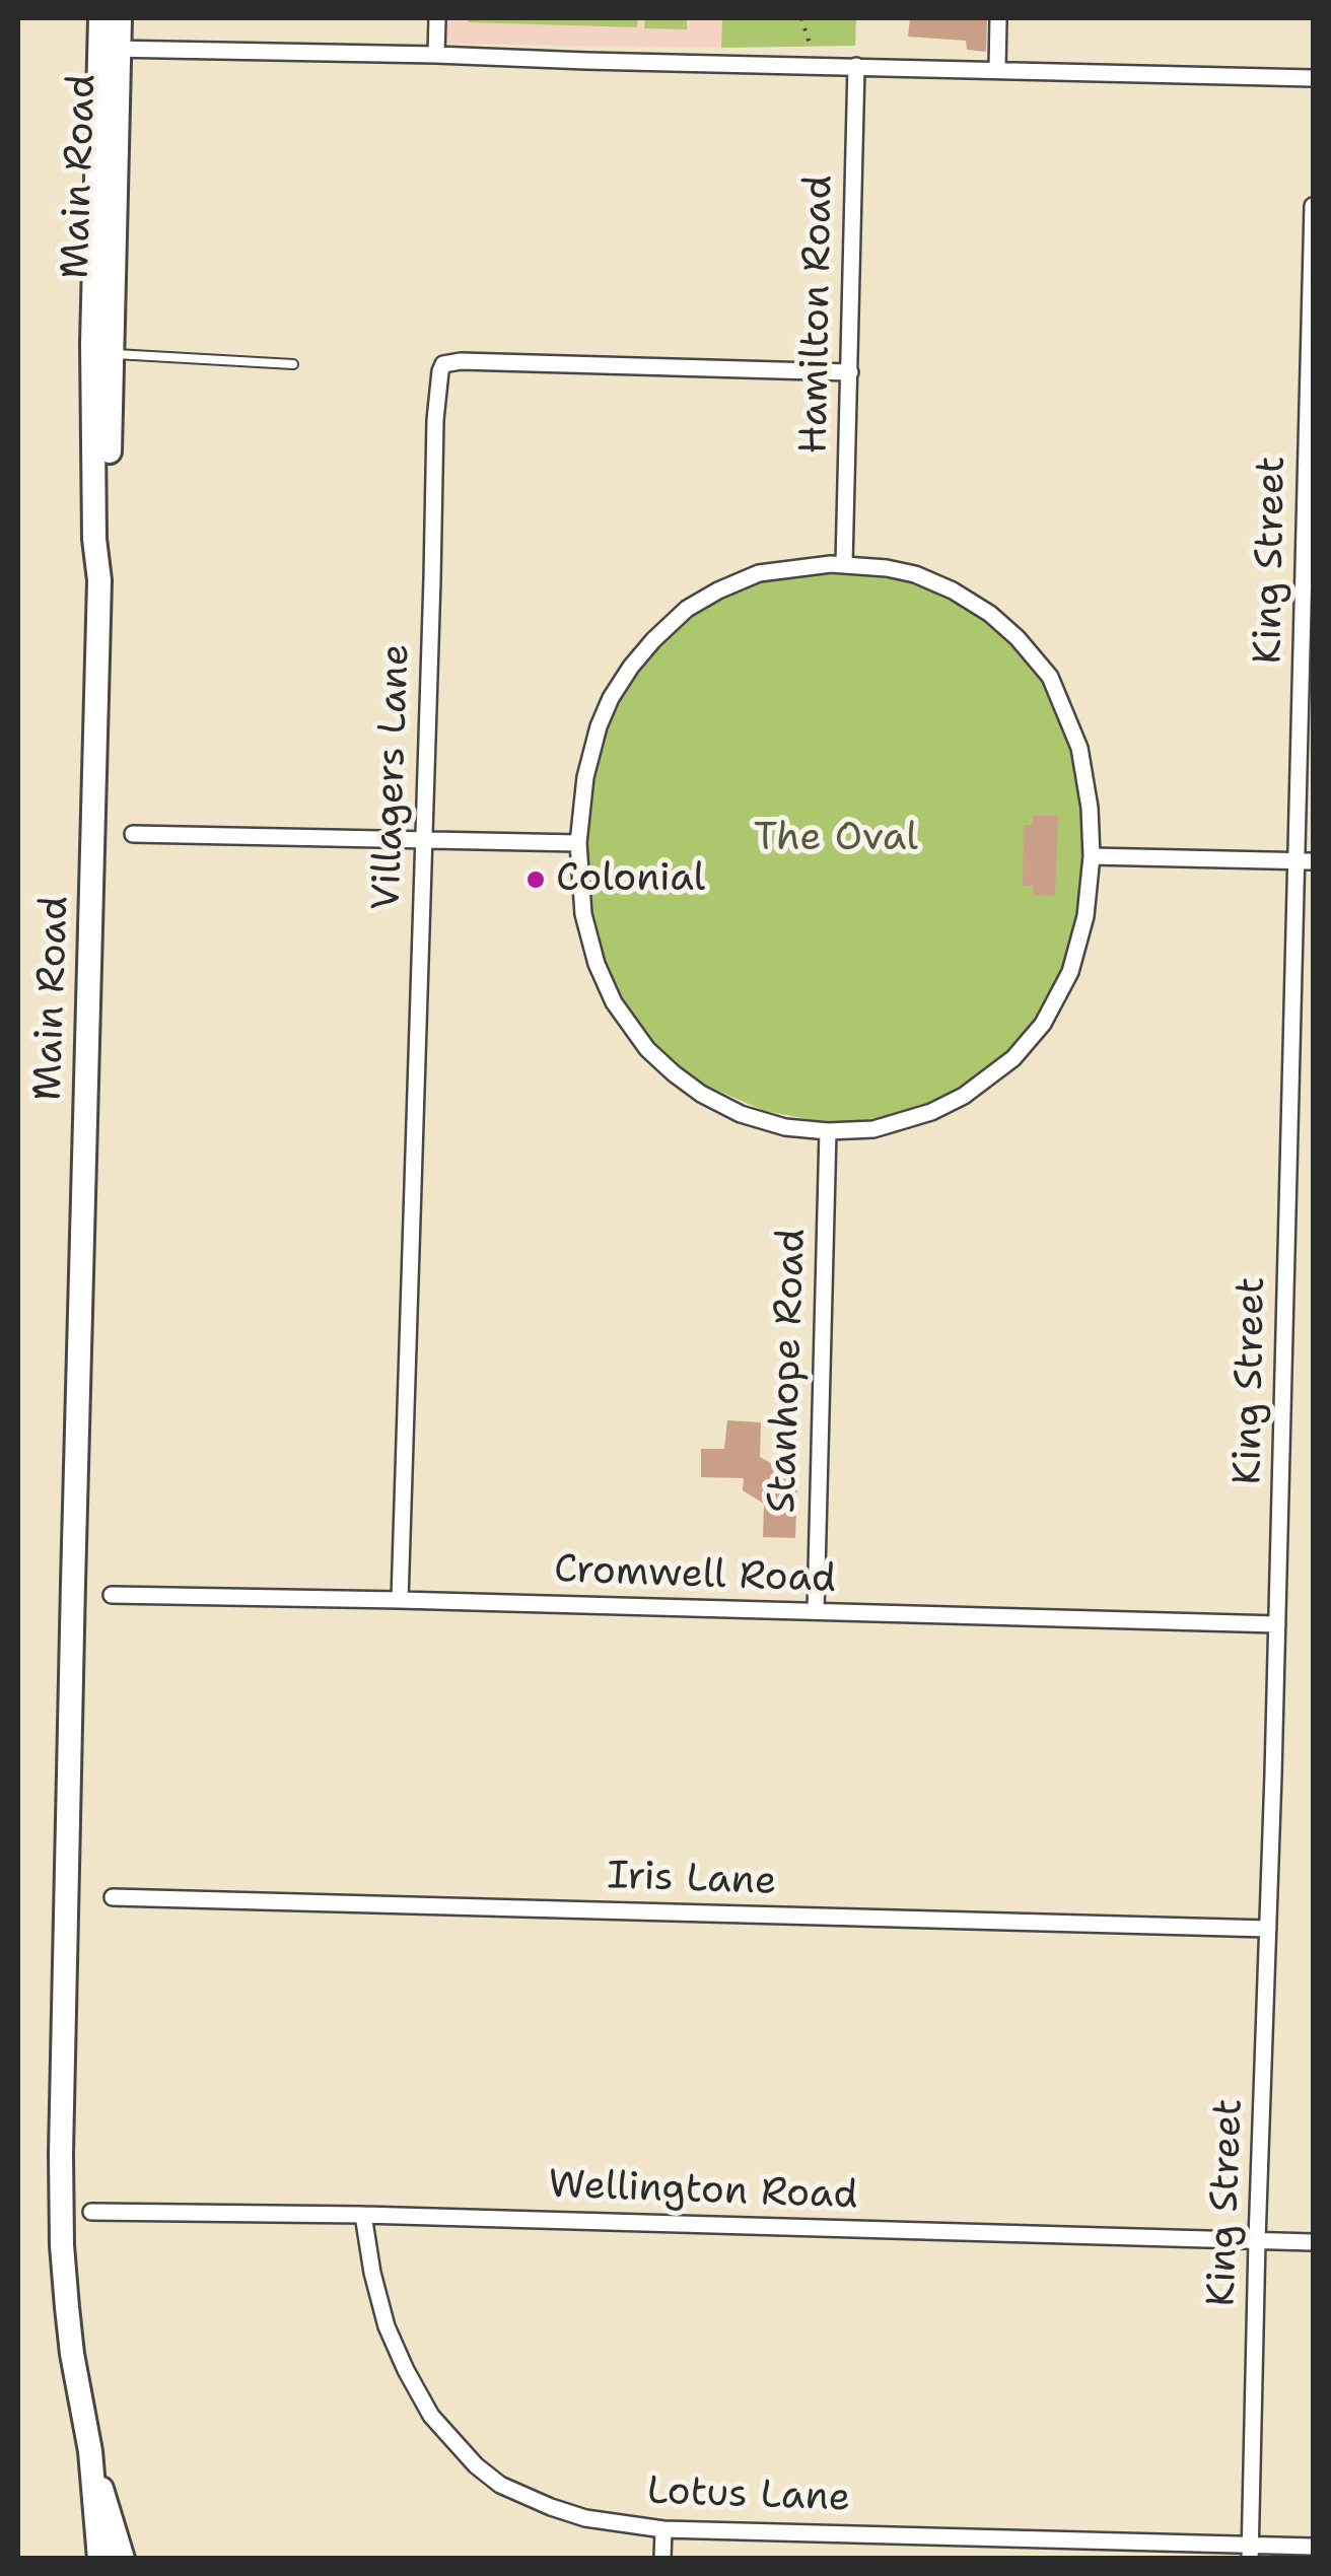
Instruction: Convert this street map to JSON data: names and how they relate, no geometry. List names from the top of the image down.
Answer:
{
  "streets": {
    "main road": ["Main Road"],
    "street": [
      "Hamilton Road",
      "King Street",
      "Villagers Lane",
      "Stanhope Road",
      "Cromwell Road",
      "Iris Lane",
      "Wellington Road",
      "Lotus Lane"
    ]
  },
  "crossings": [
    ["Hamilton Road", "Villagers Lane"],
    ["King Street", "Cromwell Road"],
    ["King Street", "Iris Lane"],
    ["King Street", "Wellington Road"],
    ["King Street", "Lotus Lane"],
    ["Villagers Lane", "Cromwell Road"],
    ["Stanhope Road", "Cromwell Road"],
    ["Wellington Road", "Lotus Lane"]
  ],
  "parks": ["The Oval"],
  "places": ["Colonial"]
}
